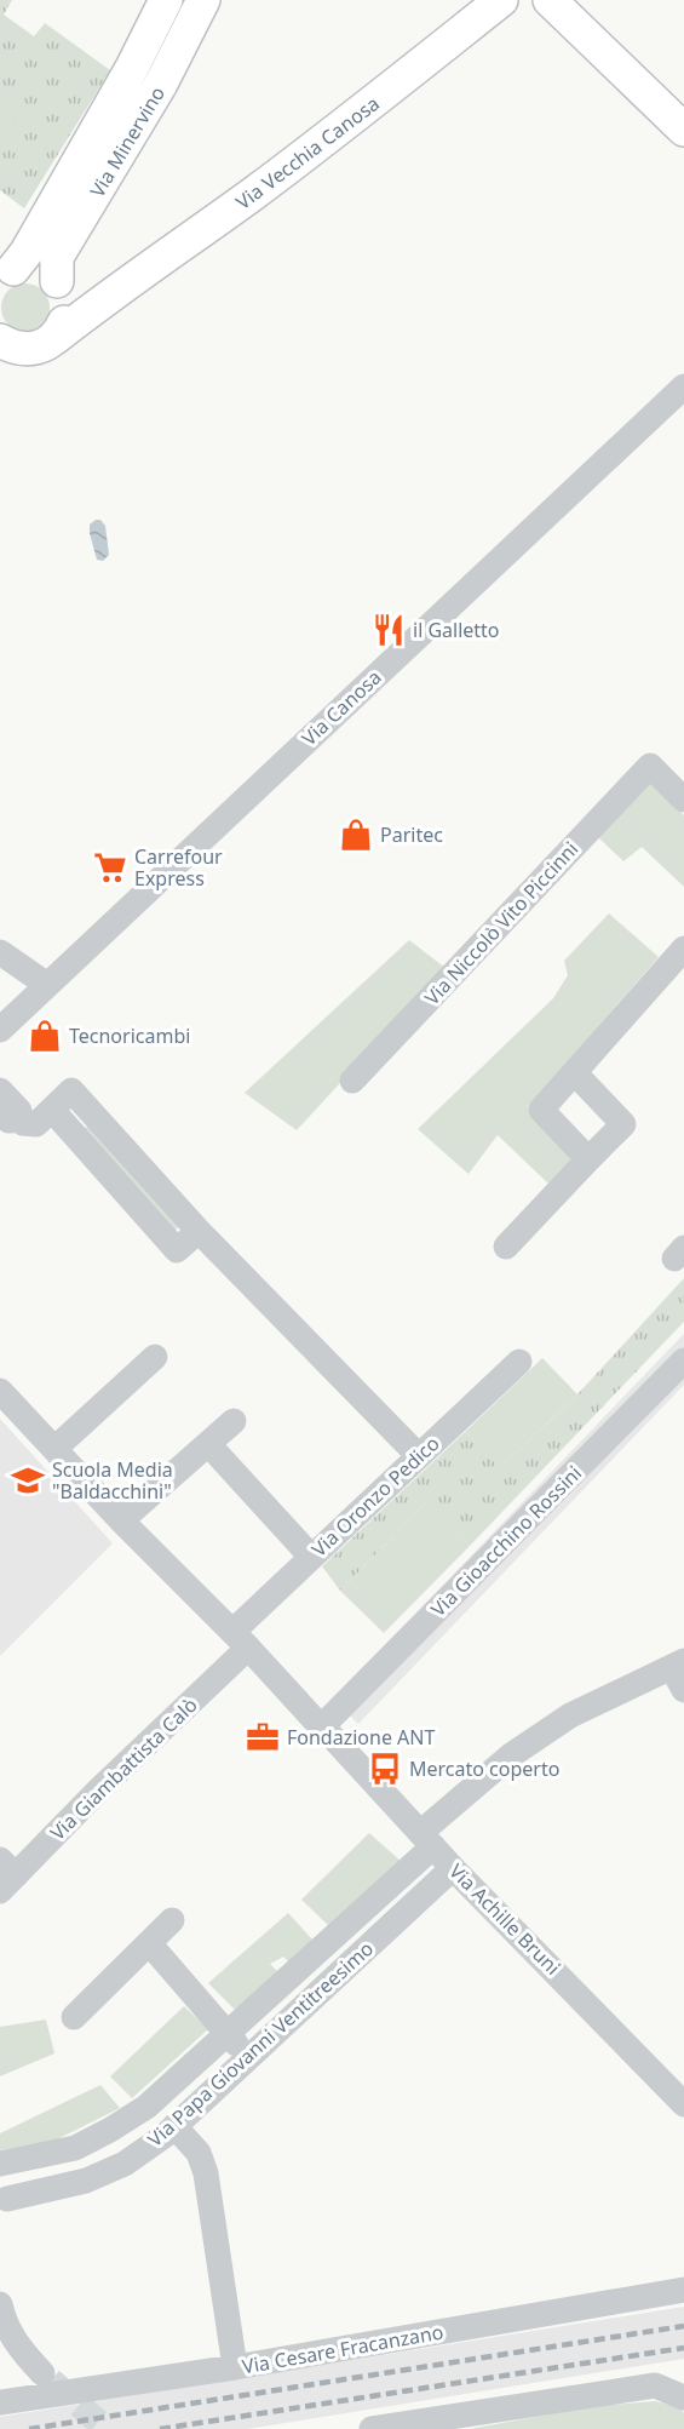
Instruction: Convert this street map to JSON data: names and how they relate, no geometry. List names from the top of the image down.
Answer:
{
  "streets": {
    "main road": ["Via Minervino", "Via Vecchia Canosa"],
    "street": [
      "Via Canosa",
      "Via Niccolò Vito Piccinni",
      "Via Oronzo Pedico",
      "Via Gioacchino Rossini",
      "Via Giambattista Calò",
      "Via Achille Bruni",
      "Via Papa Giovanni Ventitreesimo",
      "Via Cesare Fracanzano"
    ]
  },
  "crossings": [
    ["Via Minervino", "Via Vecchia Canosa"],
    ["Via Oronzo Pedico", "Via Giambattista Calò"],
    ["Via Oronzo Pedico", "Via Achille Bruni"],
    ["Via Gioacchino Rossini", "Via Achille Bruni"],
    ["Via Giambattista Calò", "Via Achille Bruni"],
    ["Via Achille Bruni", "Via Papa Giovanni Ventitreesimo"]
  ],
  "places": {
    "restaurant": ["il Galletto"],
    "shop": ["Paritec", "Tecnoricambi"],
    "supermarket": ["Carrefour Express"],
    "school or university": ["Scuola Media \"Baldacchini\""],
    "office": ["Fondazione ANT"],
    "bus stop": ["Mercato coperto"]
  }
}
